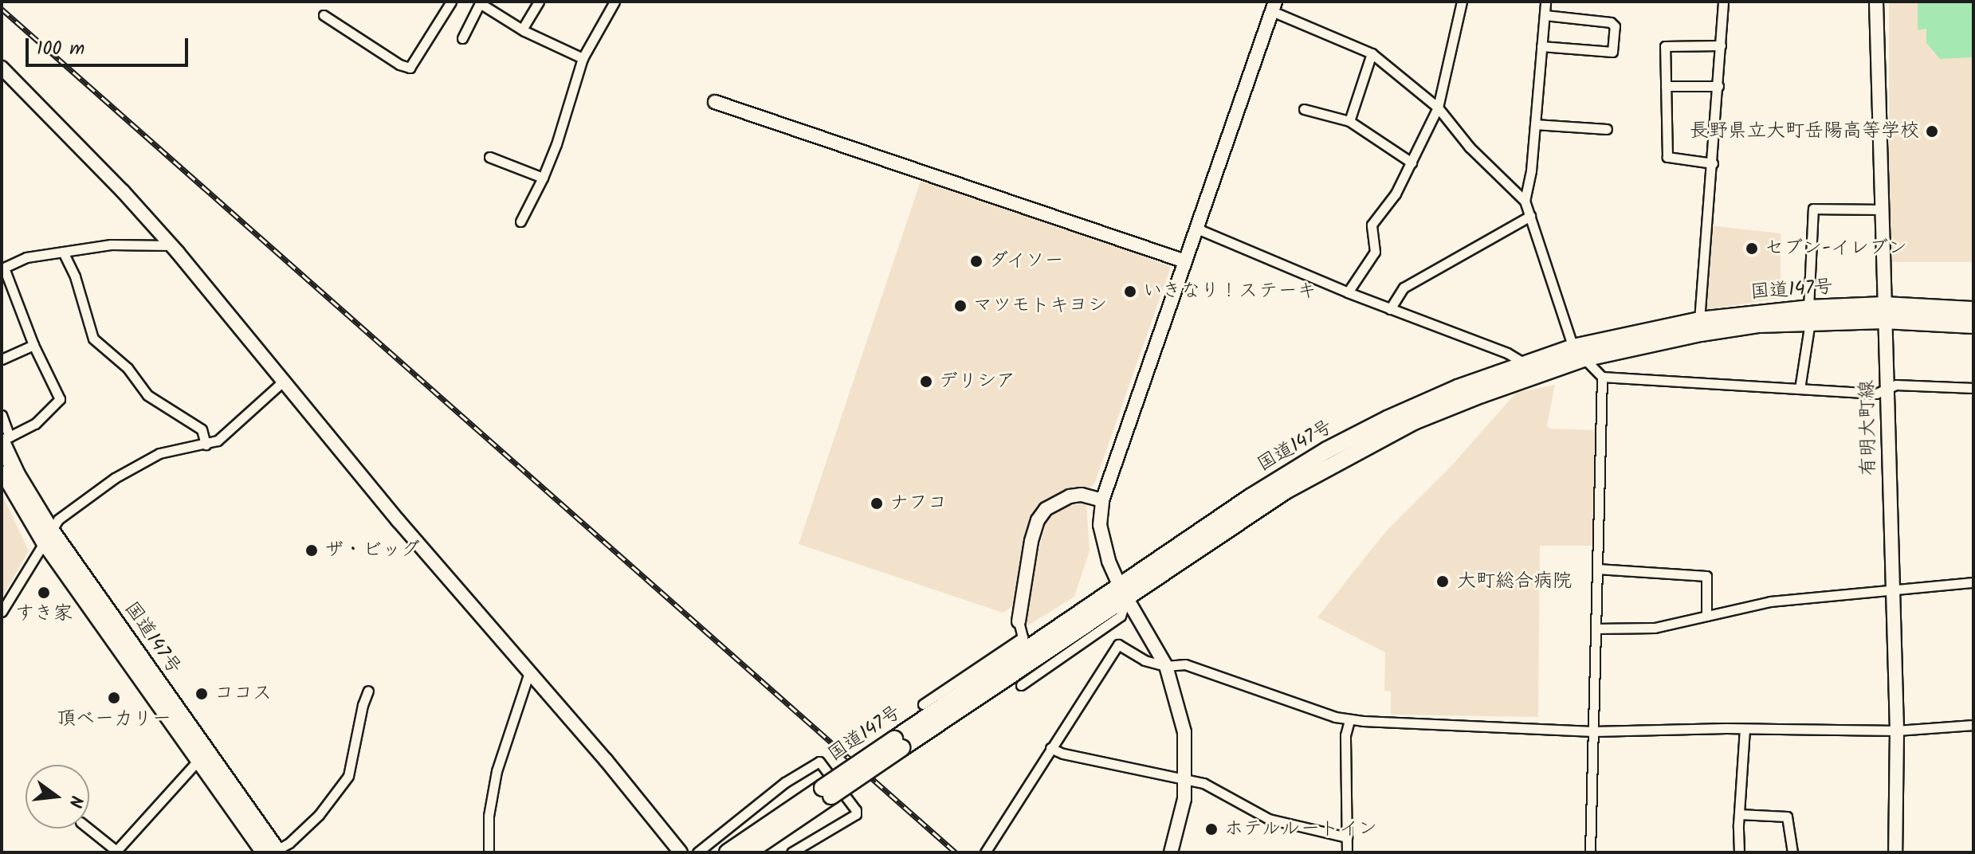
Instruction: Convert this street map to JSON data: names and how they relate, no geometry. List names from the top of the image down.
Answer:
{
  "streets": {
    "highway": ["国道147号"],
    "street": ["有明大町線"]
  },
  "crossings": [
    ["国道147号", "有明大町線"]
  ],
  "places": [
    "長野県立大町岳陽高等学校",
    "セブン-イレブン",
    "ダイソー",
    "いきなり！ステーキ",
    "マツモトキヨシ",
    "デリシア",
    "ナフコ",
    "ザ・ビッグ",
    "大町総合病院",
    "すき家",
    "ココス",
    "頂ベーカリー",
    "ホテルルートイン"
  ],
  "scale_bar": "100 m",
  "north": "right"
}
